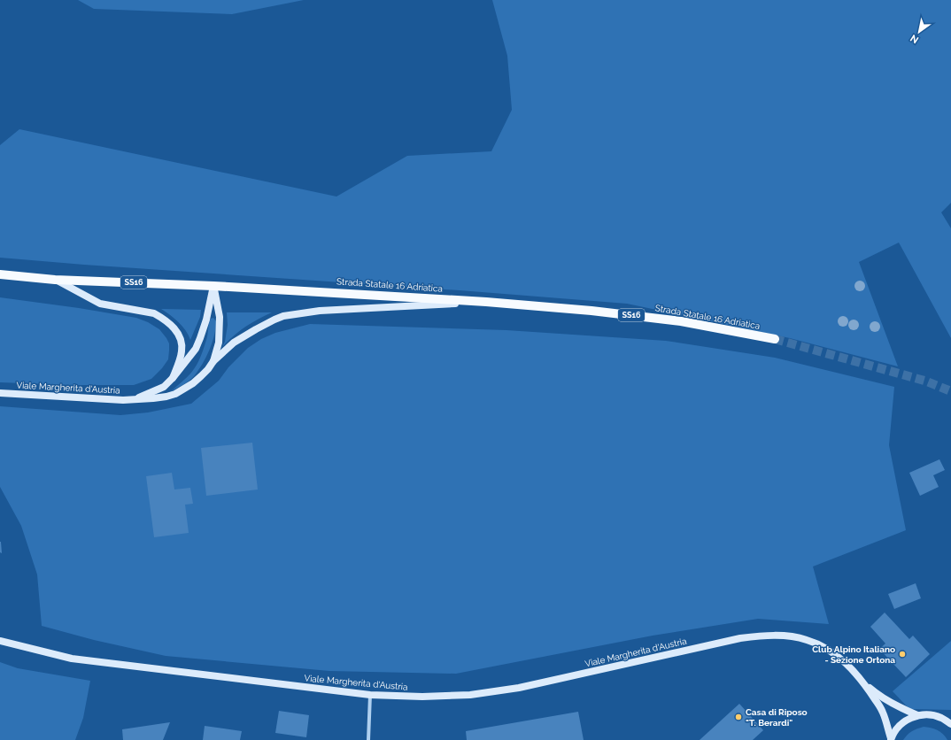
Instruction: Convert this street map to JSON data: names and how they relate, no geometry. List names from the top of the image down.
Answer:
{
  "streets": {
    "main road": ["SS16", "Strada Statale 16 Adriatica", "Viale Margherita d'Austria"]
  },
  "crossings": [
    ["Strada Statale 16 Adriatica", "Viale Margherita d'Austria"]
  ],
  "places": ["Club Alpino Italiano - Sezione Ortona", "Casa di Riposo \"T. Berardi\""],
  "north": "bottom left"
}
